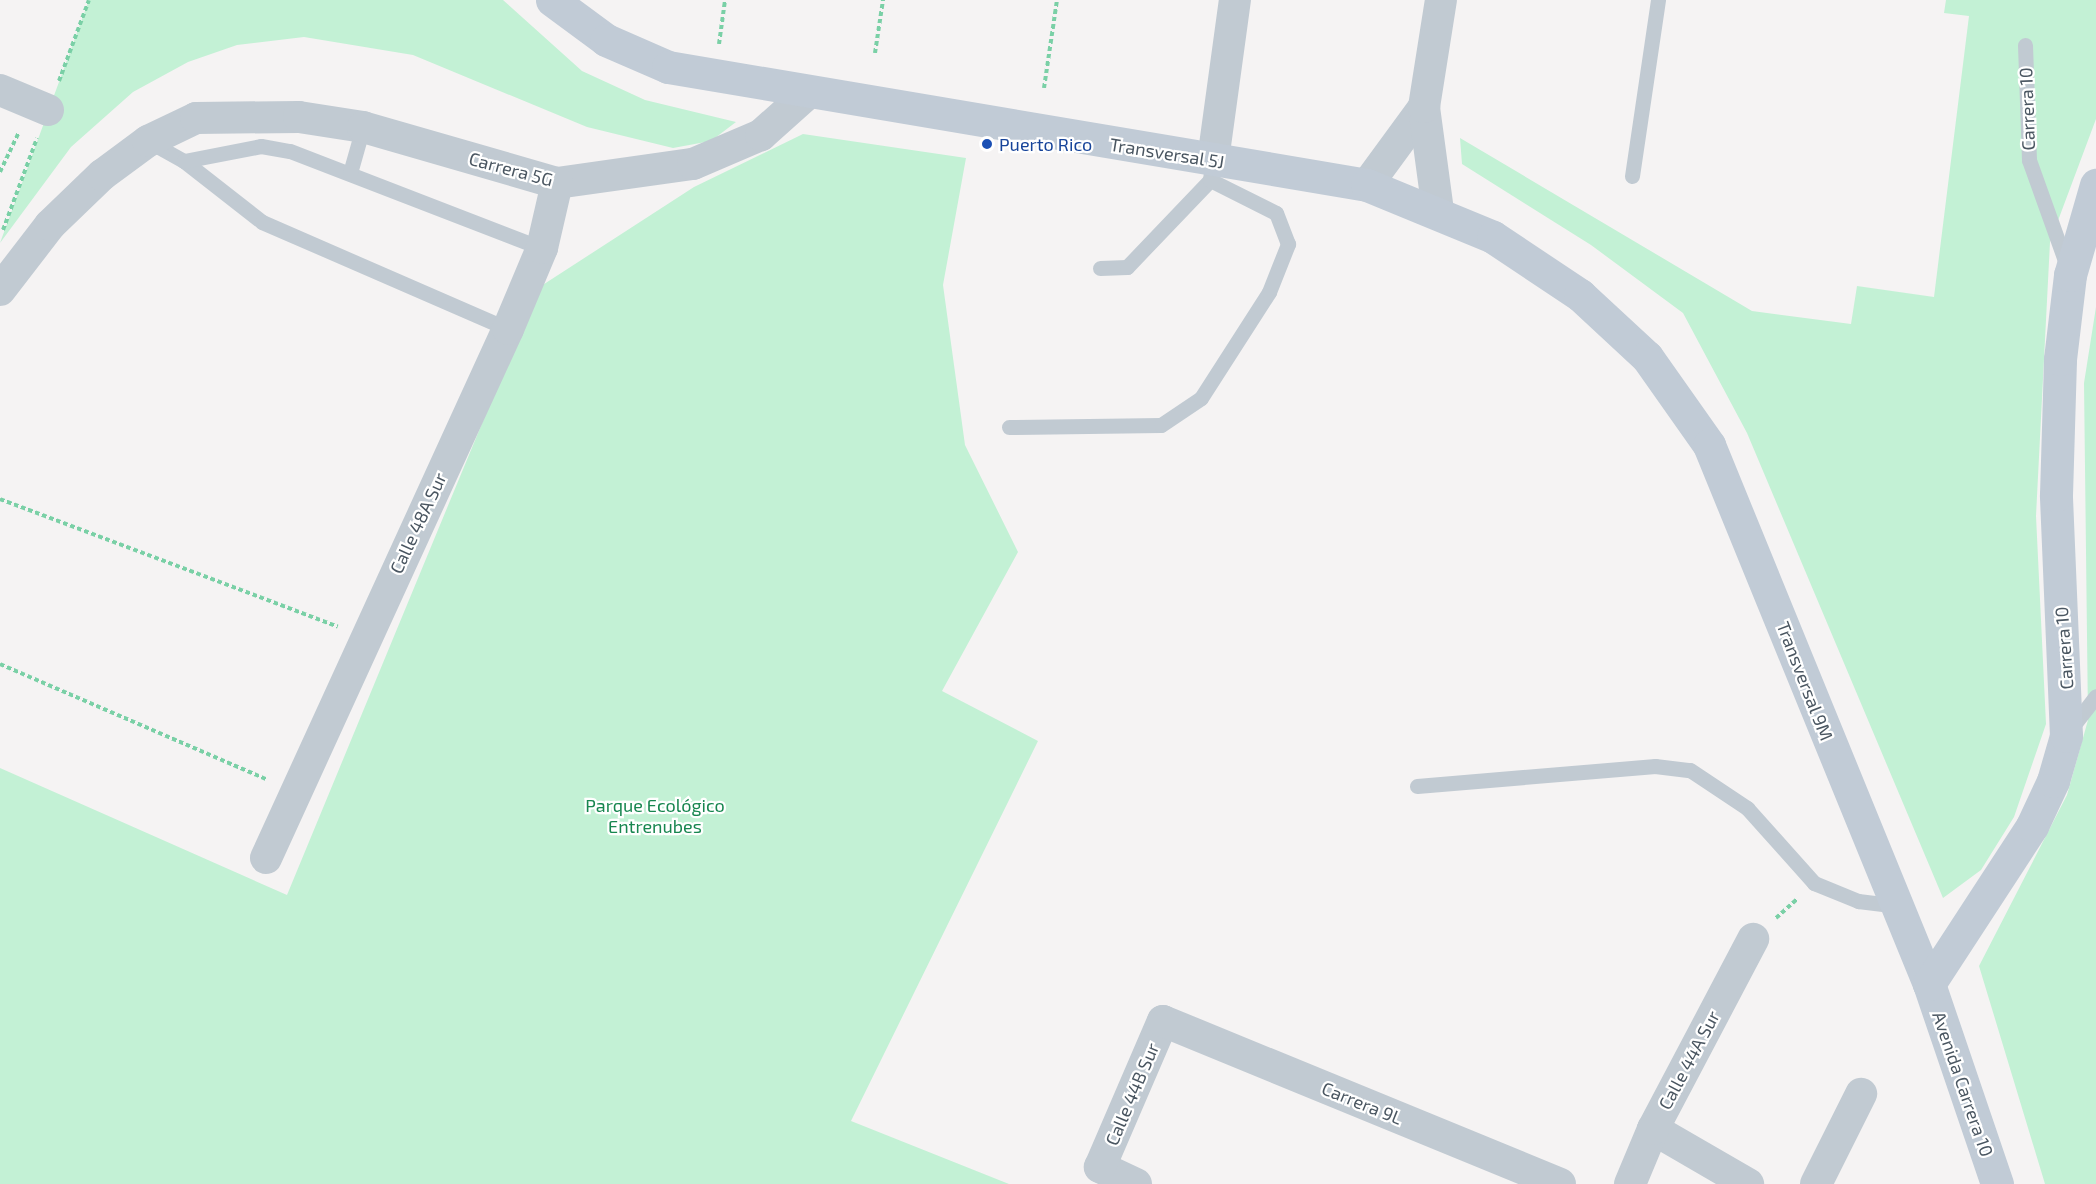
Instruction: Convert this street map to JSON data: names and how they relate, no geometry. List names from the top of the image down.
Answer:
{
  "streets": {
    "main road": [
      "Carrera 10",
      "Transversal 5J",
      "Transversal 9M",
      "Avenida Carrera 10"
    ],
    "street": [
      "Carrera 5G",
      "Calle 48A Sur",
      "Calle 44A Sur",
      "Calle 44B Sur",
      "Carrera 9L"
    ]
  },
  "crossings": [
    ["Carrera 10", "Transversal 9M"],
    ["Carrera 10", "Avenida Carrera 10"],
    ["Transversal 5J", "Carrera 5G"],
    ["Transversal 5J", "Transversal 9M"],
    ["Carrera 5G", "Calle 48A Sur"],
    ["Transversal 9M", "Avenida Carrera 10"],
    ["Calle 44B Sur", "Carrera 9L"]
  ],
  "parks": ["Parque Ecológico Entrenubes"],
  "places": ["Puerto Rico"]
}
